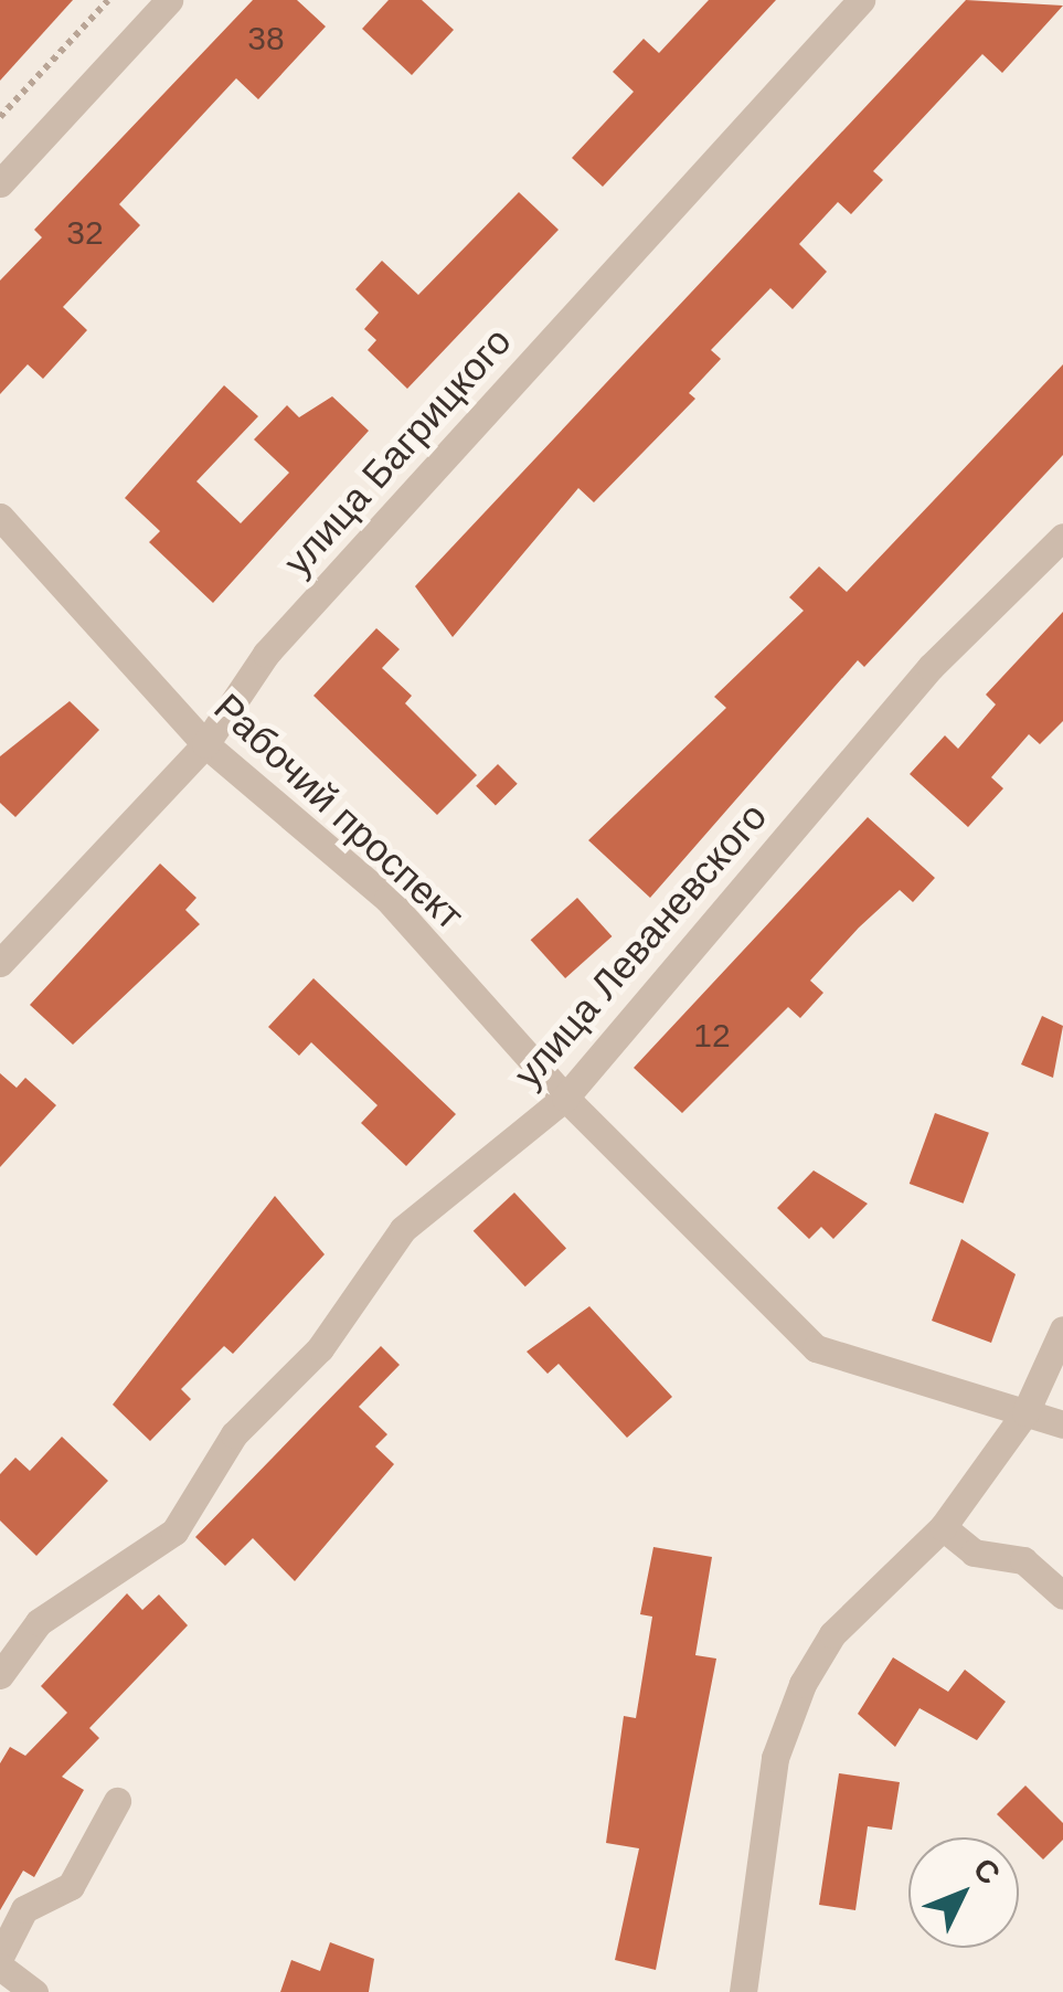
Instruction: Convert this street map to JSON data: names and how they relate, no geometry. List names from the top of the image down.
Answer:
{
  "streets": {
    "street": ["улица Багрицкого", "Рабочий проспект", "улица Леваневского"]
  },
  "crossings": [
    ["улица Багрицкого", "Рабочий проспект"],
    ["Рабочий проспект", "улица Леваневского"]
  ],
  "house_numbers": ["38", "32", "12"],
  "north": "top right"
}
